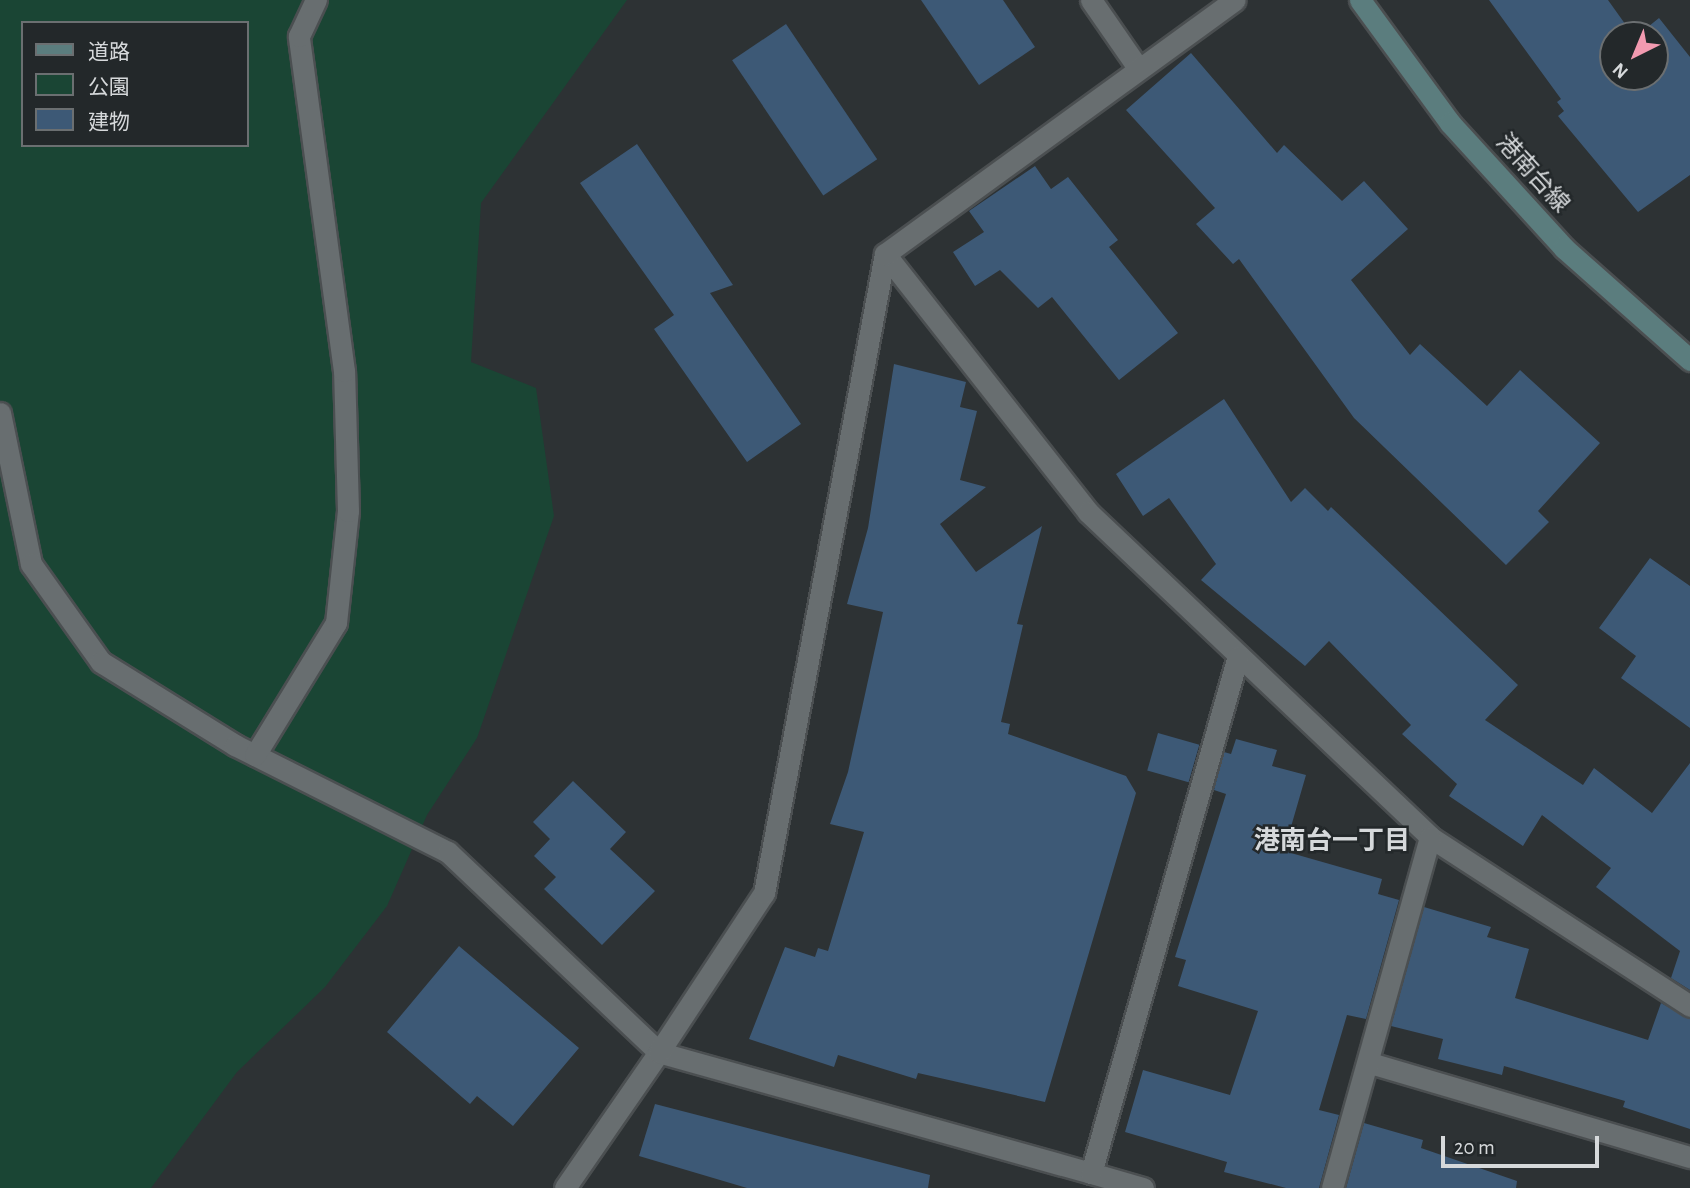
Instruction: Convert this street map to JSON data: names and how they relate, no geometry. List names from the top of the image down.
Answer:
{
  "streets": {
    "street": ["港南台線"]
  },
  "districts": ["港南台一丁目"],
  "legend": ["道路", "公園", "建物"],
  "scale_bar": "20 m",
  "north": "bottom left"
}
